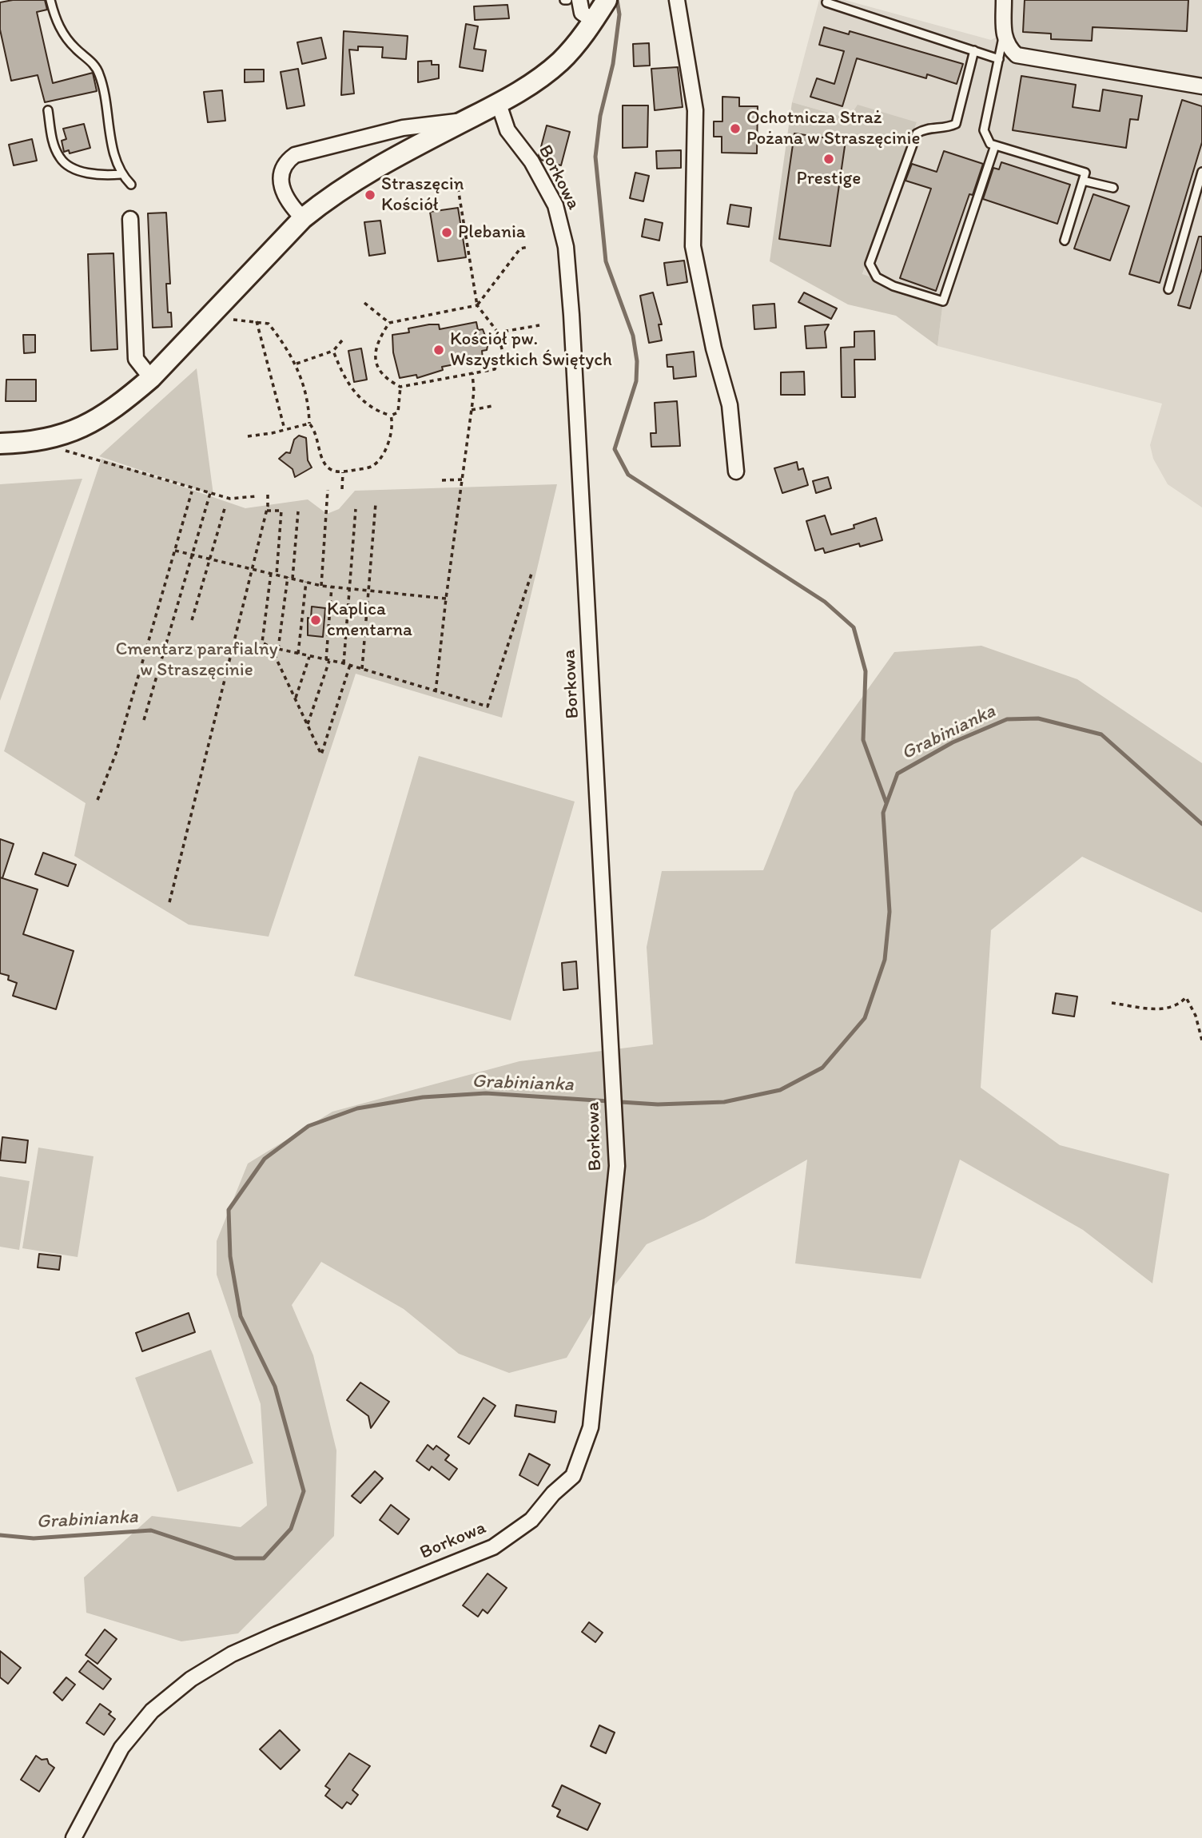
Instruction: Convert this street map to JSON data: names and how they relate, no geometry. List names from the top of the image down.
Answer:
{
  "streets": {
    "street": ["Borkowa"]
  },
  "water": ["Grabinianka"],
  "parks": ["Cmentarz parafialny w Straszęcinie"],
  "places": [
    "Ochotnicza Straż Pożana w Straszęcinie",
    "Prestige",
    "Straszęcin Kościół",
    "Plebania",
    "Kościół pw. Wszystkich Świętych",
    "Kaplica cmentarna"
  ]
}
